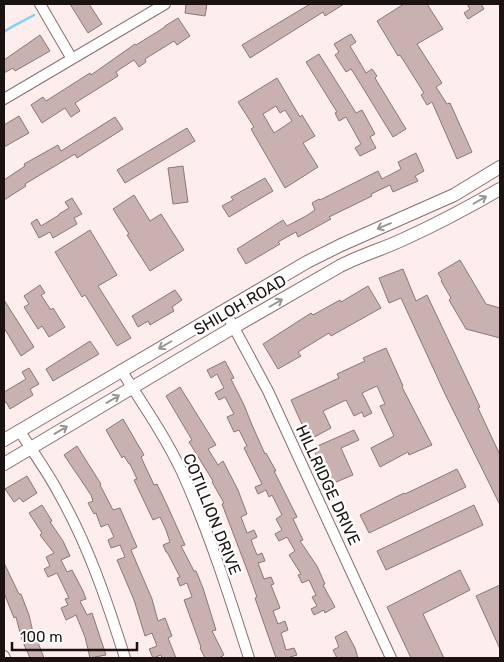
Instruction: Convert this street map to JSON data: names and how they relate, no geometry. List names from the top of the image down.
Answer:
{
  "streets": {
    "main road": ["SHILOH ROAD"],
    "street": ["HILLRIDGE DRIVE", "COTILLION DRIVE"]
  },
  "crossings": [
    ["SHILOH ROAD", "HILLRIDGE DRIVE"],
    ["SHILOH ROAD", "COTILLION DRIVE"]
  ],
  "scale_bar": "100 m"
}
